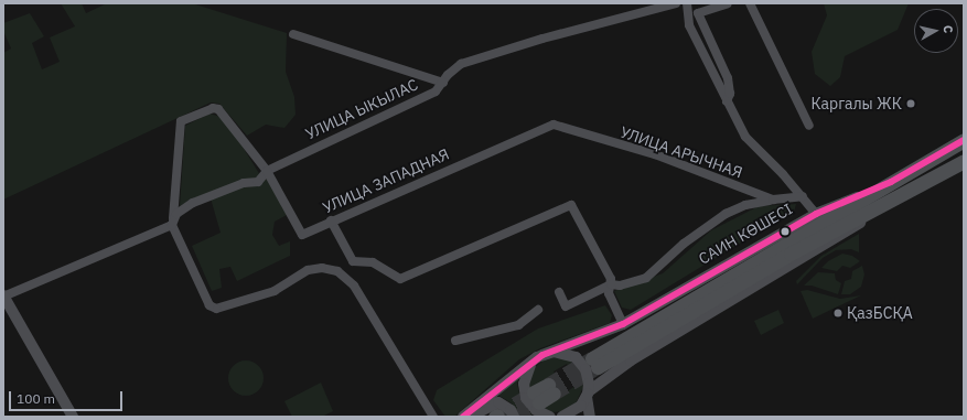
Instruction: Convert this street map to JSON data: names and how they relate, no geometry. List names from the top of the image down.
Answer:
{
  "streets": {
    "main road": ["САИН КӨШЕСІ"],
    "street": ["УЛИЦА ЫКЫЛАС", "УЛИЦА АРЫЧНАЯ", "УЛИЦА ЗАПАДНАЯ"]
  },
  "crossings": [
    ["УЛИЦА ЫКЫЛАС", "УЛИЦА ЗАПАДНАЯ"],
    ["УЛИЦА АРЫЧНАЯ", "УЛИЦА ЗАПАДНАЯ"]
  ],
  "places": ["Каргалы ЖК", "ҚазБСҚА"],
  "scale_bar": "100 m",
  "north": "right"
}
